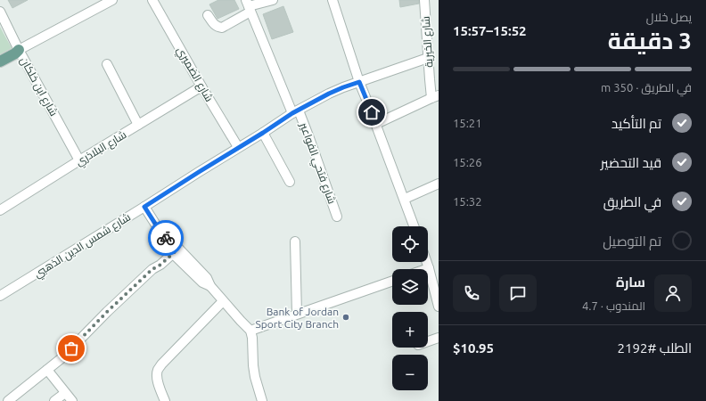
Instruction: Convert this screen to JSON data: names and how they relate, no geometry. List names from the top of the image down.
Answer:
{
  "streets": {
    "street": [
      "شارع الخيرية",
      "شارع الضميري",
      "شارع ابن خلكان",
      "شارع البلاذري",
      "شارع فتحي الفواعير",
      "شارع شمس الدين الذهبي"
    ]
  },
  "crossings": [
    ["شارع الخيرية", "شارع شمس الدين الذهبي"],
    ["شارع الضميري", "شارع البلاذري"],
    ["شارع الضميري", "شارع شمس الدين الذهبي"],
    ["شارع ابن خلكان", "شارع البلاذري"],
    ["شارع فتحي الفواعير", "شارع شمس الدين الذهبي"]
  ],
  "places": ["Bank of Jordan Sport City Branch"],
  "page": {
    "heading": ["3 دقيقة", "يصل خلال", "15:52–15:57"],
    "panel": [
      "سارة",
      "المندوب · 4.7",
      "الطلب #2192",
      "$10.95"
    ],
    "bar": "في الطريق · 350 m",
    "list": [
      ["تم التأكيد", "15:21"],
      ["قيد التحضير", "15:26"],
      ["في الطريق", "15:32"],
      "تم التوصيل"
    ],
    "map_buttons": ["+", "−"]
  }
}
